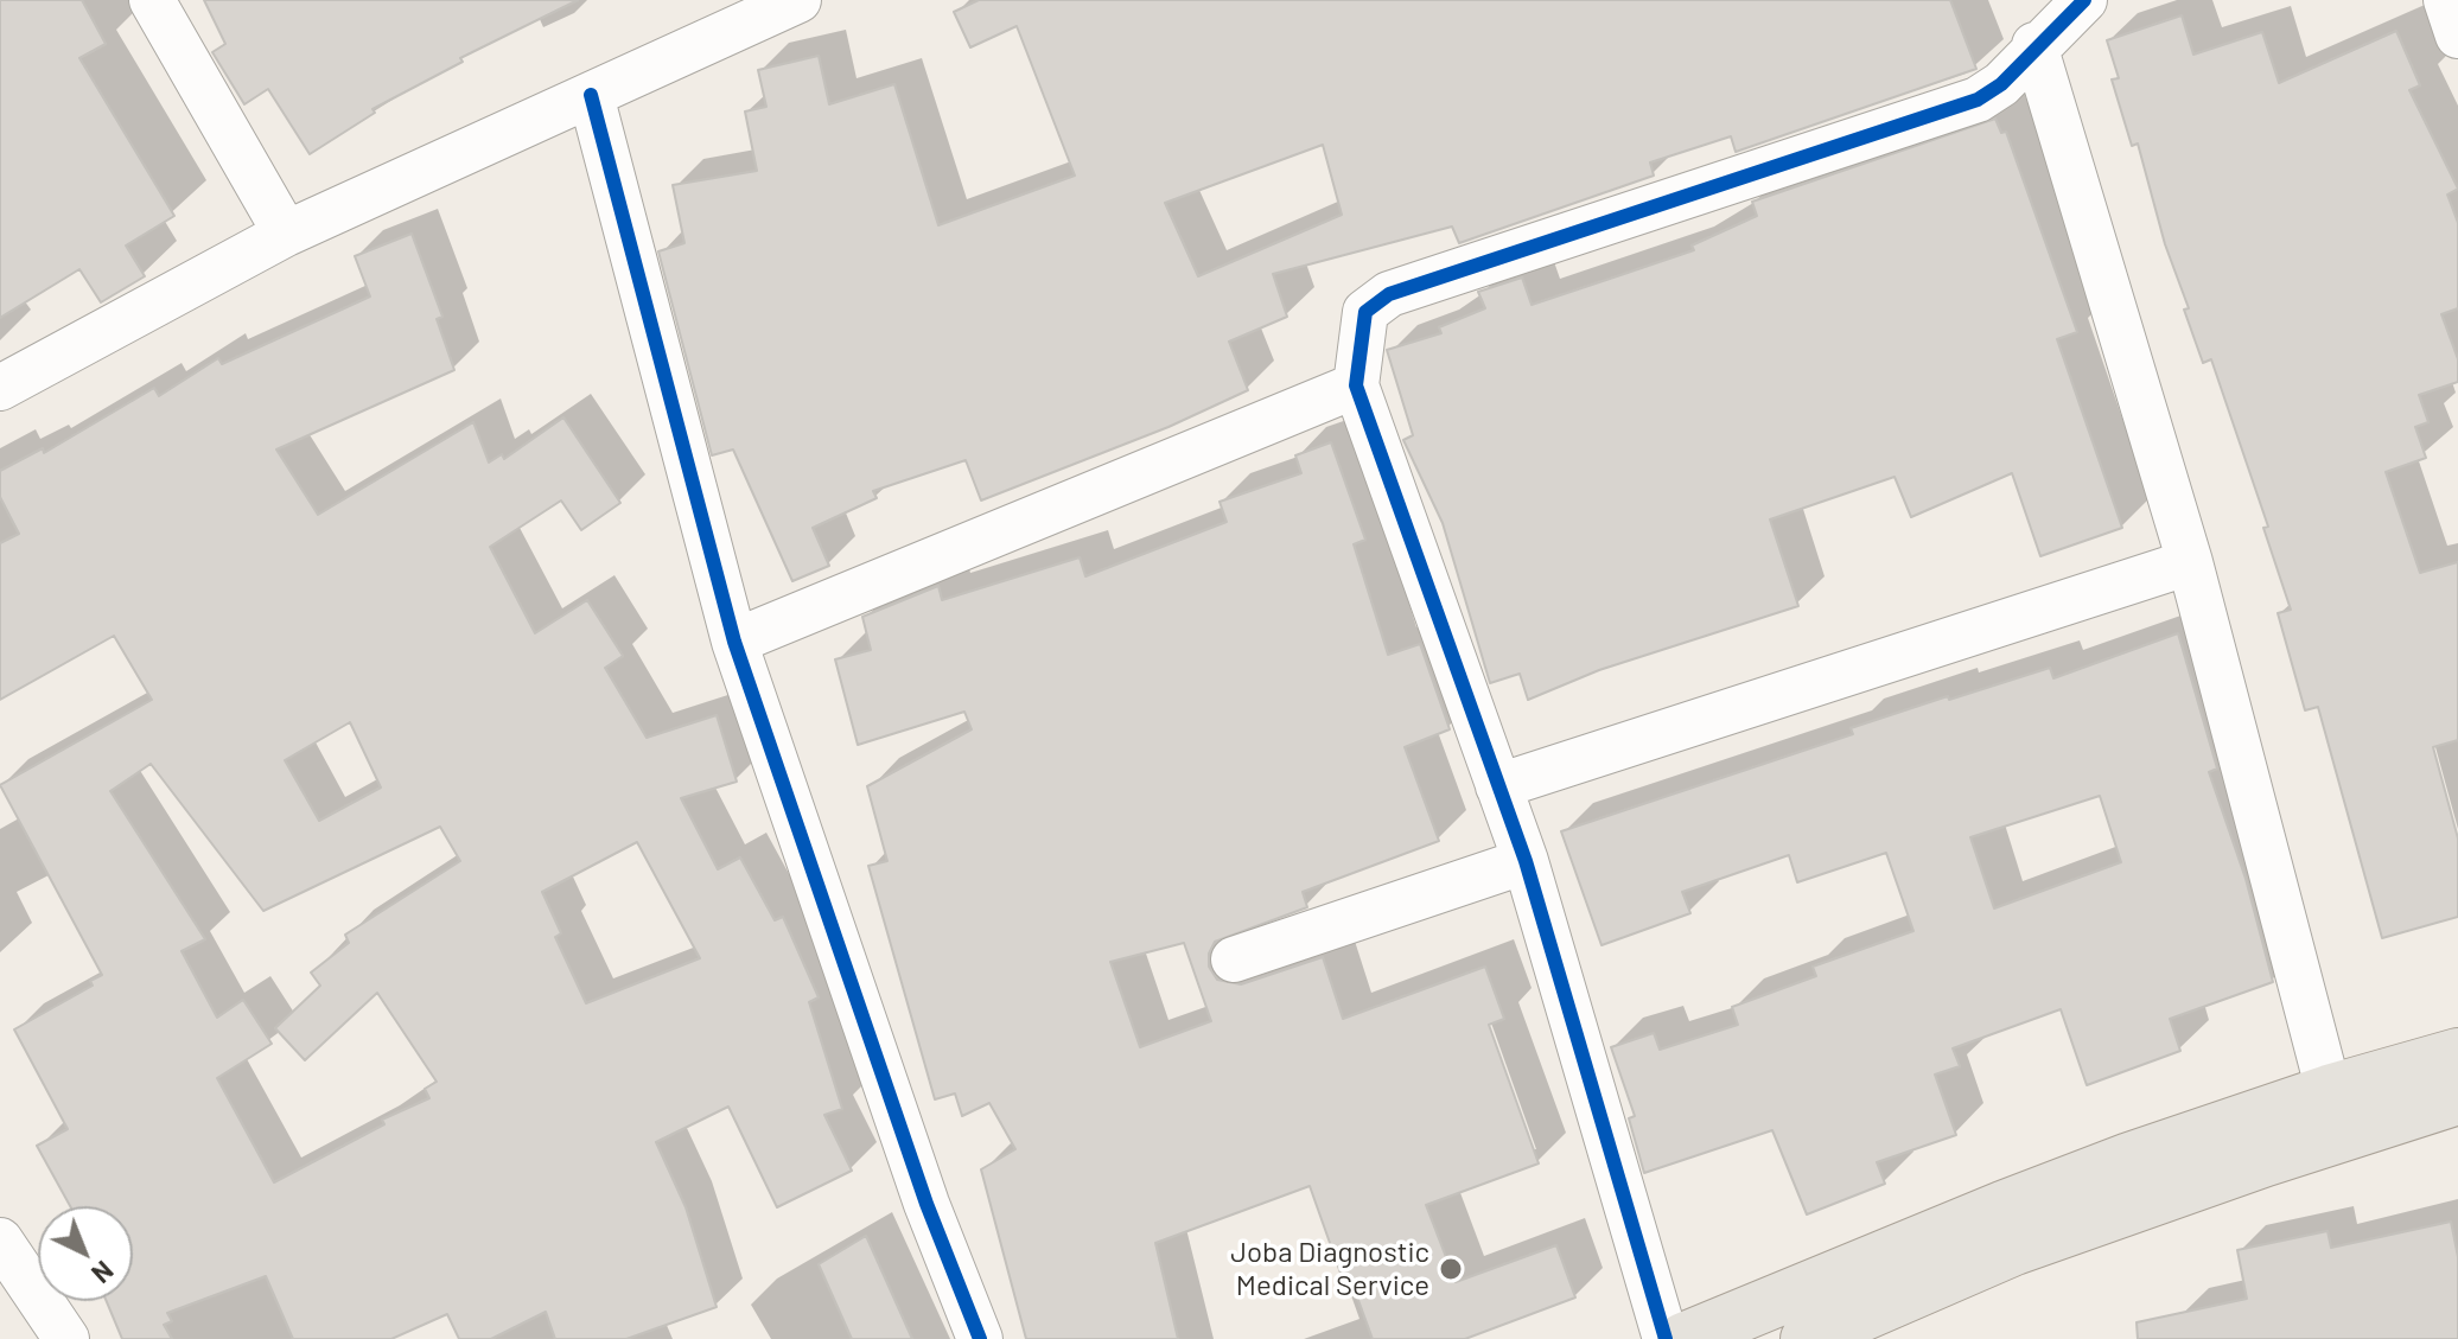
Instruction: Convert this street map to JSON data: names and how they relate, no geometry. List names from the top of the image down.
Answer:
{
  "places": ["Joba Diagnostic Medical Service"],
  "north": "bottom right"
}
